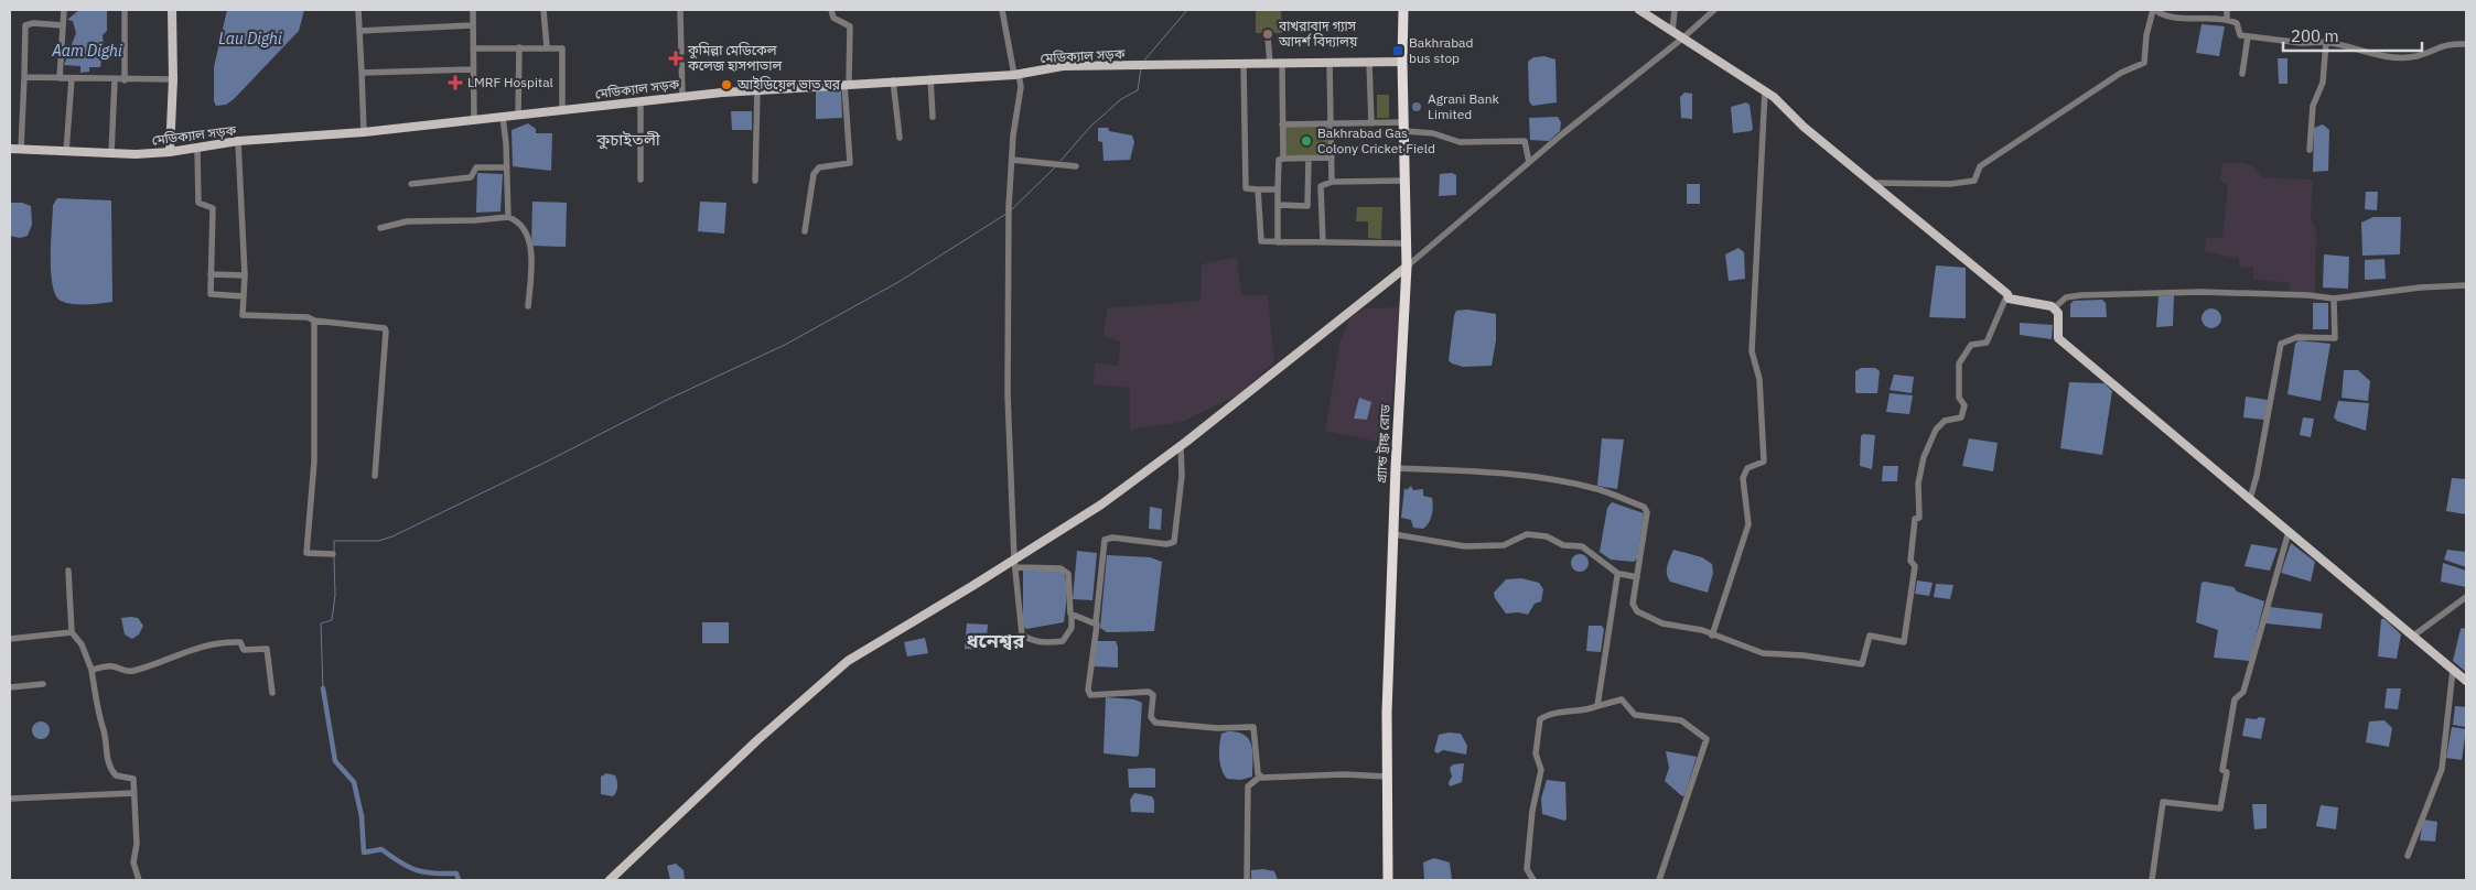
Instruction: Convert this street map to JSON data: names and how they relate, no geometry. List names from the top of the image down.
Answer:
{
  "streets": {
    "highway": ["গ্র্যান্ড ট্রাঙ্ক রোড"],
    "main road": ["মেডিক্যাল সড়ক"]
  },
  "crossings": [
    ["মেডিক্যাল সড়ক", "গ্র্যান্ড ট্রাঙ্ক রোড"]
  ],
  "districts": ["কুচাইতলী", "ধনেশ্বর"],
  "water": ["Lau Dighi", "Aam Dighi"],
  "places": {
    "other": [
      "বাখরাবাদ গ্যাস আদর্শ বিদ্যালয়",
      "আইডিয়েল ভাত ঘর",
      "Agrani Bank Limited",
      "Bakhrabad Gas Colony Cricket Field"
    ],
    "transit": ["Bakhrabad bus stop"],
    "health": ["কুমিল্লা মেডিকেল কলেজ হাসপাতাল", "LMRF Hospital"]
  },
  "scale_bar": "200 m"
}
